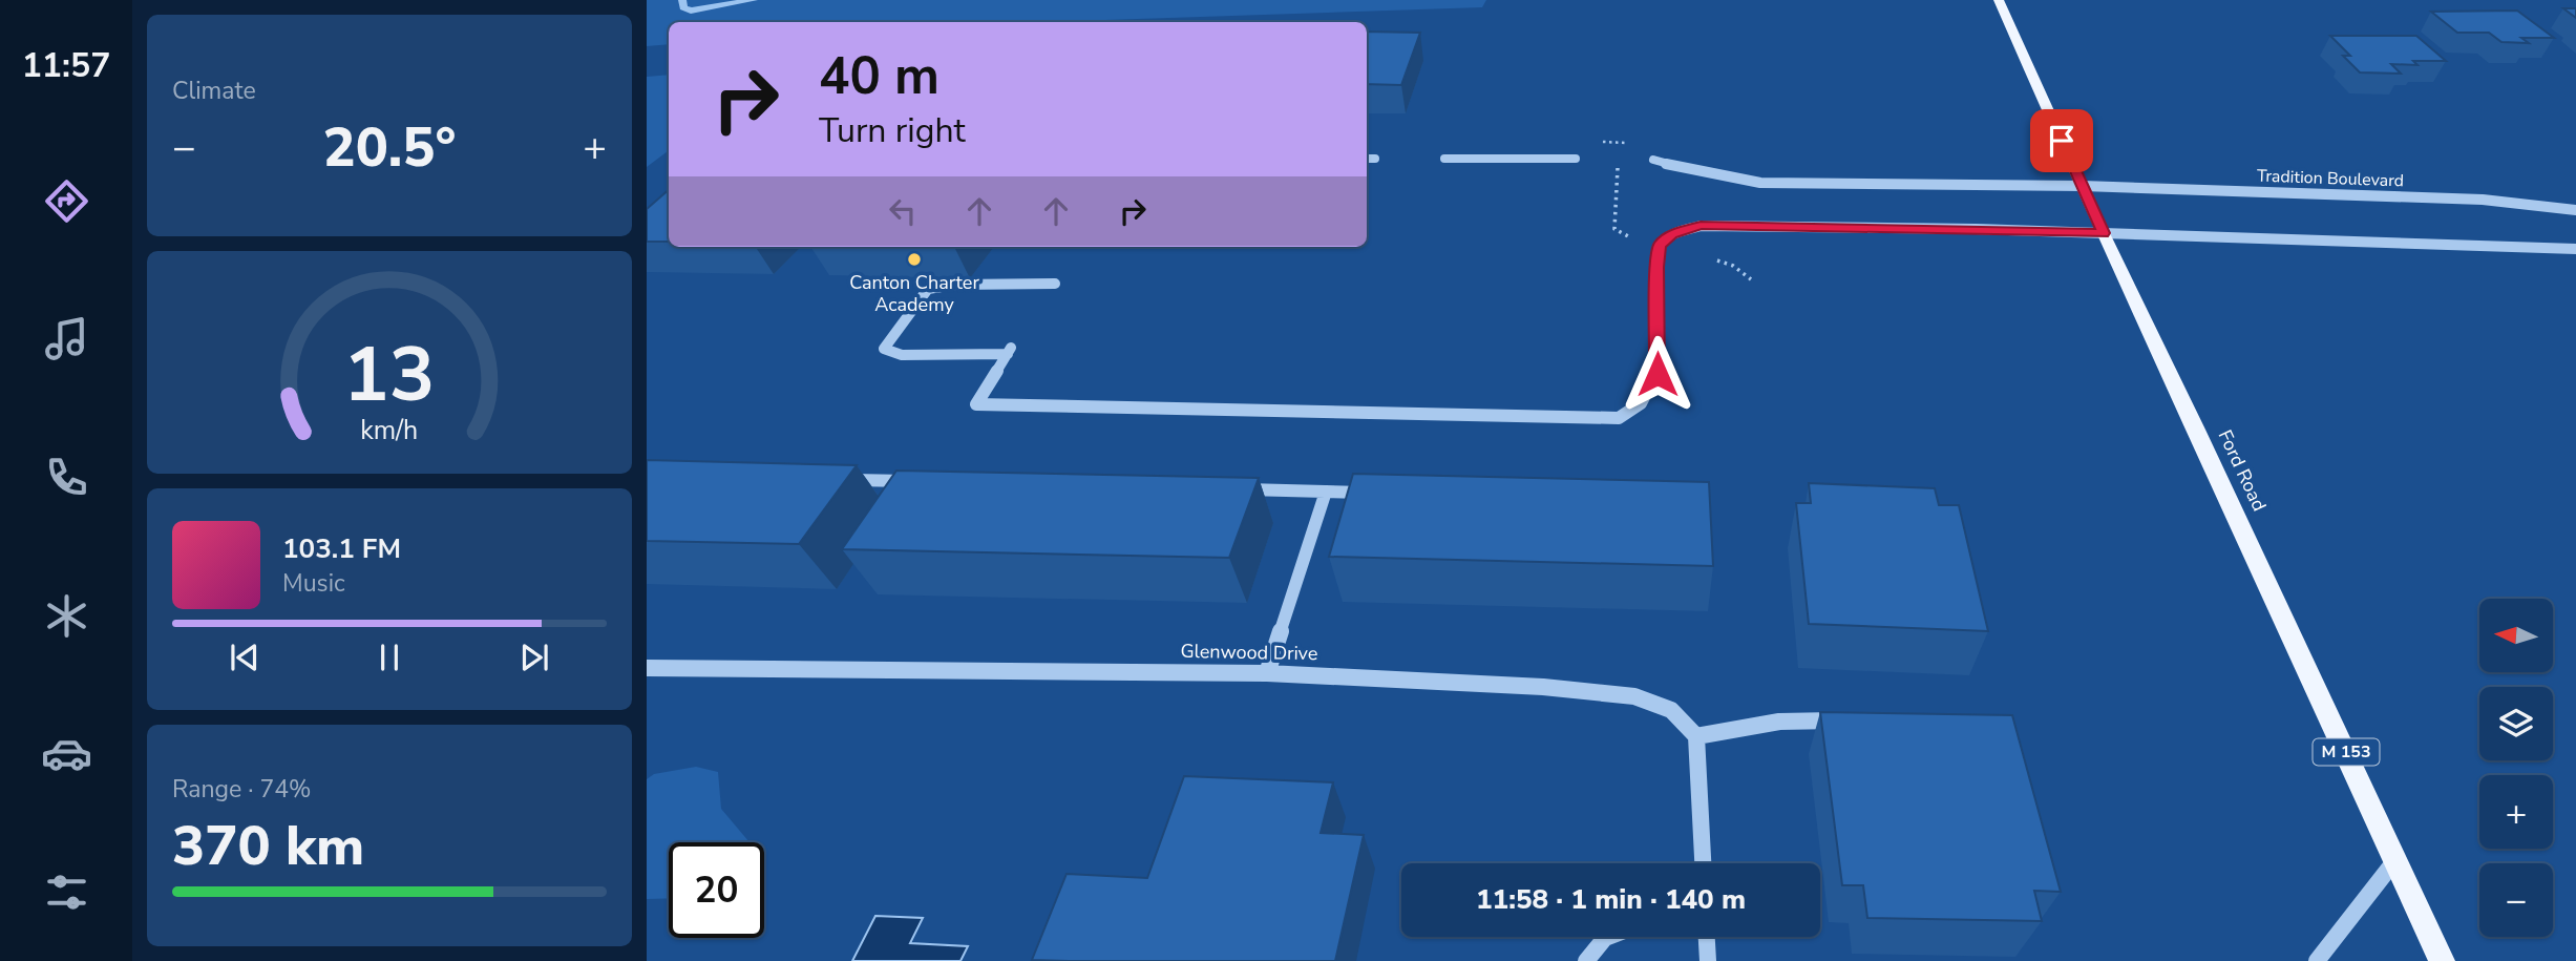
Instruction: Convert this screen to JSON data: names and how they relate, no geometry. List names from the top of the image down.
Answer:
{
  "streets": {
    "main road": ["Ford Road", "M 153"],
    "street": ["Tradition Boulevard", "Glenwood Drive"]
  },
  "crossings": [
    ["Tradition Boulevard", "Ford Road"]
  ],
  "places": ["Canton Charter Academy"],
  "north": "left",
  "page": {
    "tabs": "11:57",
    "tile": [
      "Climate",
      ["Range · 74%", "370 km"]
    ],
    "turn": ["40 m", "Turn right"],
    "heat": ["−", "20.5°", "+"],
    "song": ["103.1 FM", "Music"],
    "map_buttons": ["+", "−"],
    "limit": "20",
    "trip": "11:58 · 1 min · 140 m",
    "gauge": ["13", "km/h"]
  }
}
